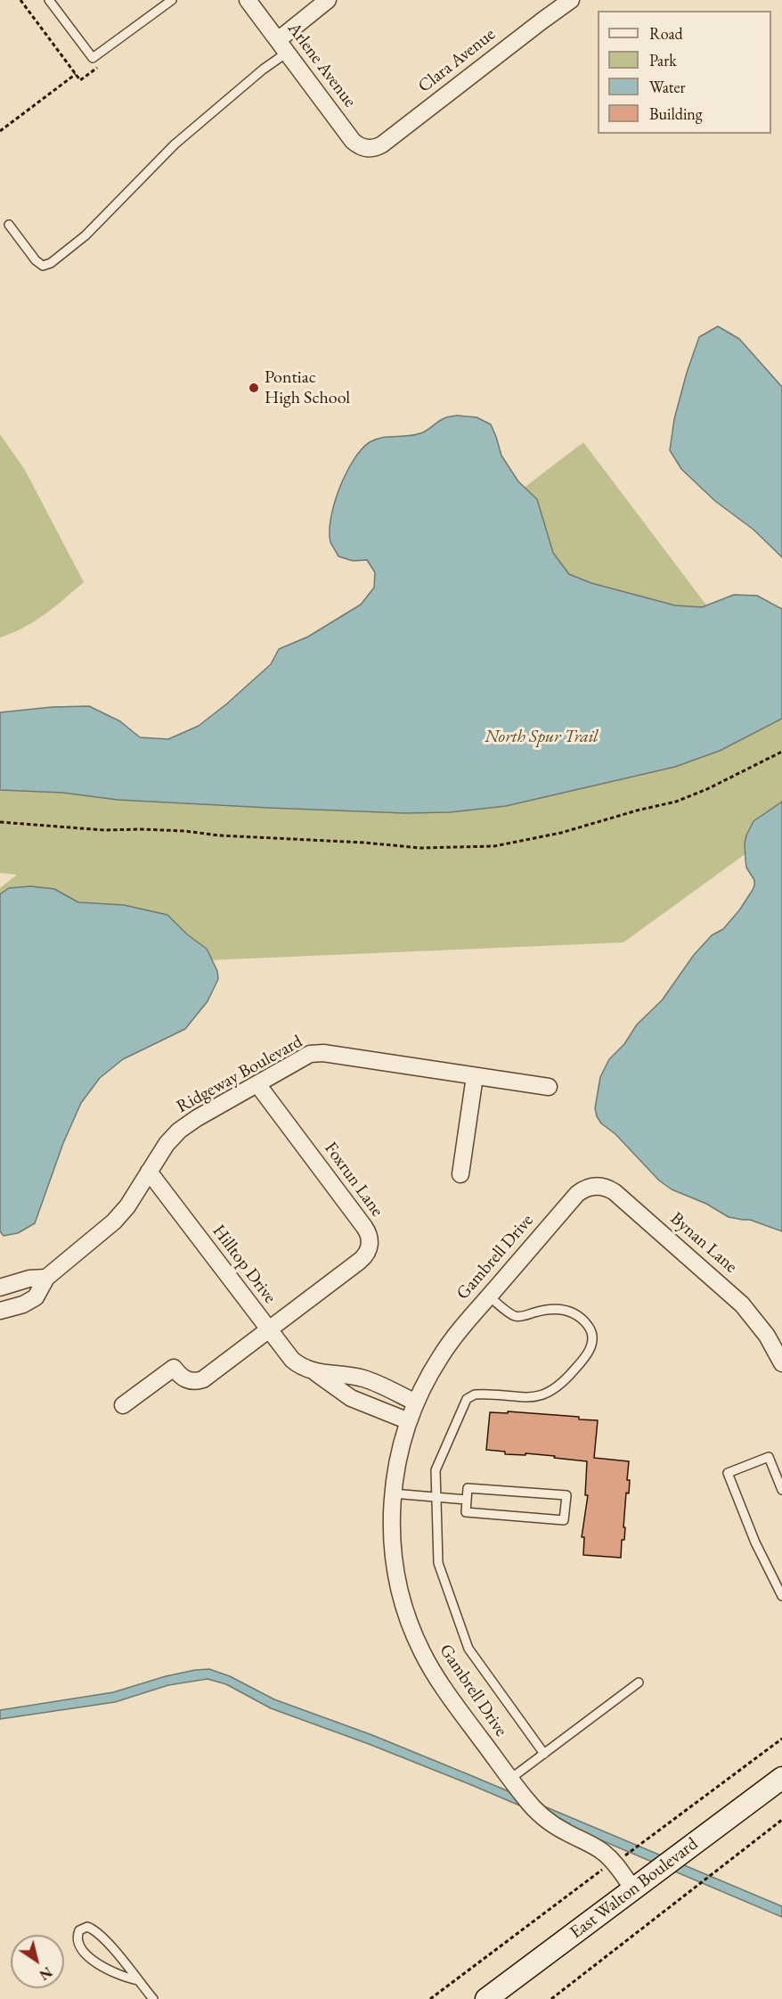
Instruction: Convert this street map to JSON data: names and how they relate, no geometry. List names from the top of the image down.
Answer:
{
  "streets": {
    "main road": ["East Walton Boulevard"],
    "street": [
      "Clara Avenue",
      "Arlene Avenue",
      "Ridgeway Boulevard",
      "Foxrun Lane",
      "Bynan Lane",
      "Gambrell Drive",
      "Hilltop Drive"
    ]
  },
  "crossings": [
    ["Clara Avenue", "Arlene Avenue"],
    ["Ridgeway Boulevard", "Foxrun Lane"],
    ["Ridgeway Boulevard", "Hilltop Drive"],
    ["Foxrun Lane", "Hilltop Drive"],
    ["Bynan Lane", "Gambrell Drive"],
    ["Gambrell Drive", "Hilltop Drive"],
    ["Gambrell Drive", "East Walton Boulevard"]
  ],
  "parks": ["North Spur Trail"],
  "places": ["Pontiac High School"],
  "legend": [
    "Road",
    "Park",
    "Water",
    "Building"
  ],
  "north": "bottom right"
}
